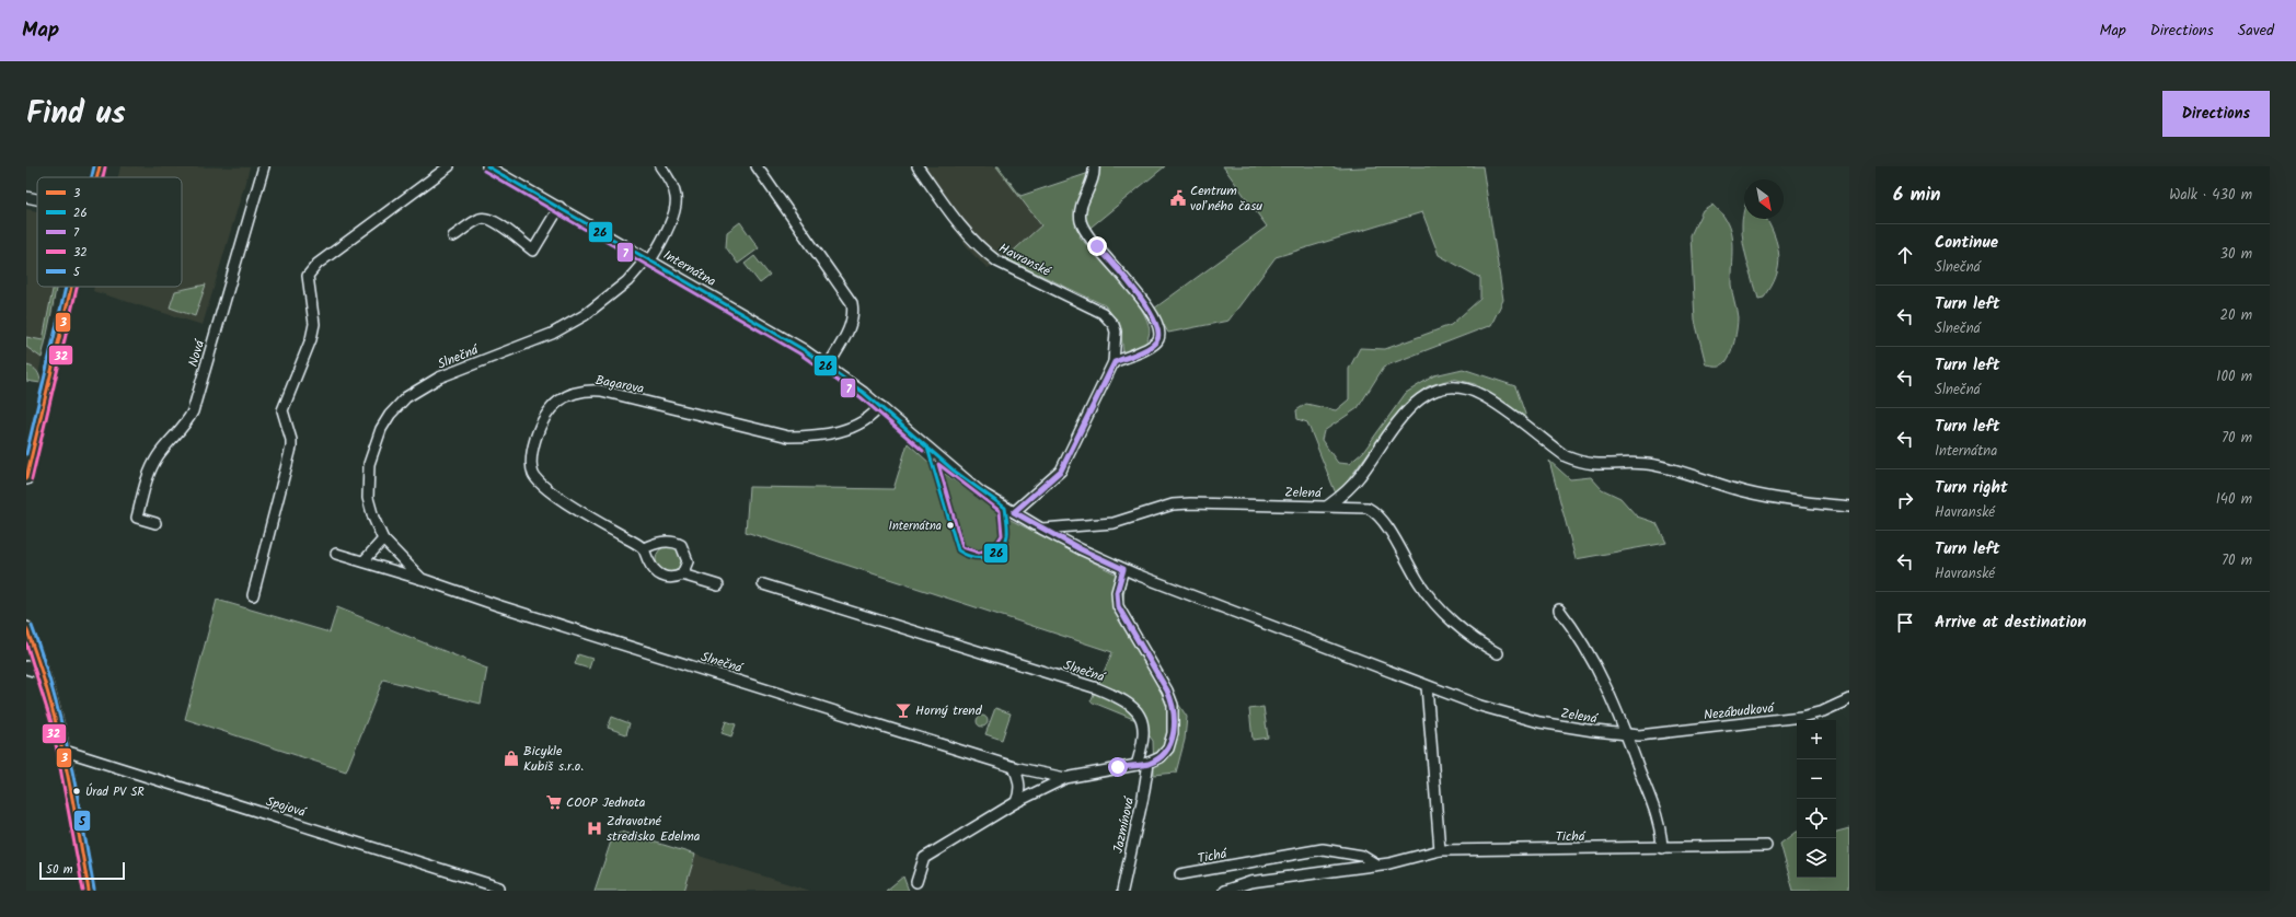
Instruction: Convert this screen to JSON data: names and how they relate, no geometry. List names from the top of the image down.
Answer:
{
  "streets": {
    "street": [
      "Havranské",
      "Internátna",
      "Nová",
      "Slnečná",
      "Bagarova",
      "Zelená",
      "Nezábudková",
      "Spojová",
      "Jazmínová",
      "Tichá"
    ]
  },
  "crossings": [
    ["Havranské", "Internátna"],
    ["Internátna", "Slnečná"],
    ["Internátna", "Bagarova"],
    ["Internátna", "Zelená"],
    ["Slnečná", "Zelená"],
    ["Slnečná", "Jazmínová"],
    ["Zelená", "Nezábudková"],
    ["Zelená", "Tichá"]
  ],
  "places": {
    "public building": ["Centrum voľného času"],
    "other": ["Internátna", "Úrad PV SR"],
    "bar": ["Horný trend"],
    "shop": ["Bicykle Kubiš s.r.o."],
    "supermarket": ["COOP Jednota"],
    "hospital": ["Zdravotné stredisko Edelma"]
  },
  "lines": [
    "transit line 3",
    "transit line 26",
    "transit line 5",
    "transit line 32",
    "transit line 7"
  ],
  "legend": [
    "3",
    "26",
    "7",
    "32",
    "5"
  ],
  "scale_bar": "50 m",
  "north": "bottom right",
  "page": {
    "header": "Map",
    "nav": ["Map", "Directions", "Saved"],
    "title": "Find us",
    "buttons": "Directions",
    "heading": ["6 min", "Walk · 430 m"],
    "list": [
      ["Continue", "Slnečná", "30 m"],
      ["Turn left", "Slnečná", "20 m"],
      ["Turn left", "Slnečná", "100 m"],
      ["Turn left", "Internátna", "70 m"],
      ["Turn right", "Havranské", "140 m"],
      ["Turn left", "Havranské", "70 m"],
      "Arrive at destination"
    ],
    "map_buttons": ["+", "−"],
    "scale": "50 m"
  }
}
